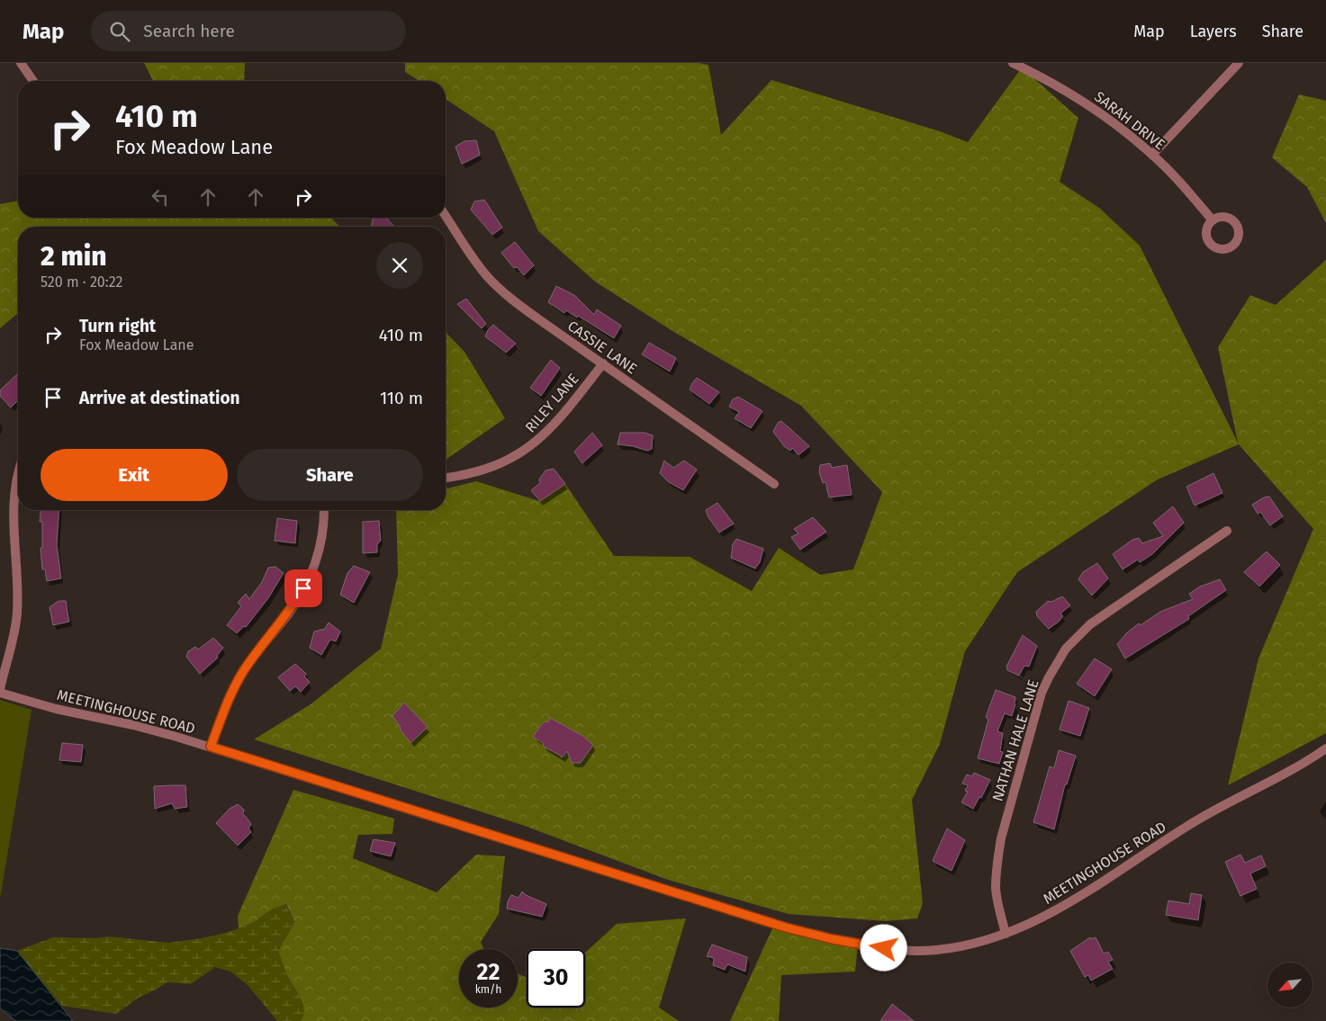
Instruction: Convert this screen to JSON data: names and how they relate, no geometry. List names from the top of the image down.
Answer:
{
  "streets": {
    "street": [
      "SARAH DRIVE",
      "CASSIE LANE",
      "RILEY LANE",
      "MEETINGHOUSE ROAD",
      "NATHAN HALE LANE"
    ]
  },
  "crossings": [
    ["CASSIE LANE", "RILEY LANE"],
    ["MEETINGHOUSE ROAD", "NATHAN HALE LANE"]
  ],
  "north": "bottom left",
  "page": {
    "header": "Map",
    "search": "Search here",
    "nav": ["Map", "Layers", "Share"],
    "turn": ["410 m", "Fox Meadow Lane"],
    "heading": ["2 min", "520 m · 20:22"],
    "list": [
      {
        "name": "Turn right",
        "note": "Fox Meadow Lane",
        "value": "410 m"
      },
      {
        "name": "Arrive at destination",
        "value": "110 m"
      }
    ],
    "buttons": ["Exit", "Share"],
    "speed": "22 km/h",
    "limit": "30"
  }
}
